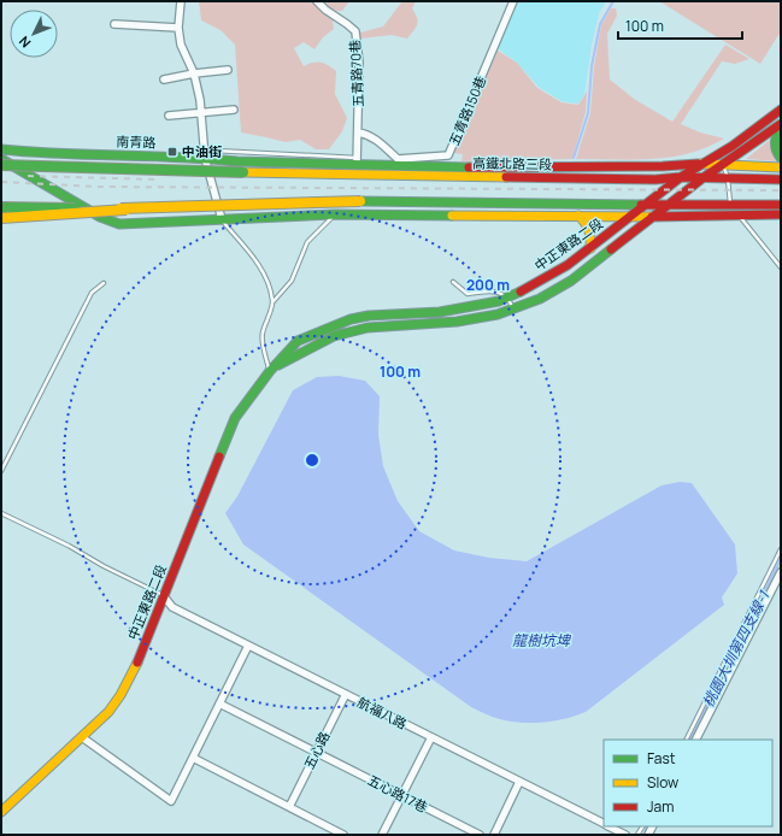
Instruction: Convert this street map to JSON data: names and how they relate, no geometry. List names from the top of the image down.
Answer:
{
  "streets": {
    "main road": ["南青路", "高鐵北路三段", "中正東路二段"],
    "street": [
      "五青路70巷",
      "五青路150巷",
      "航福八路",
      "五心路",
      "五心路17巷"
    ]
  },
  "crossings": [
    ["五青路70巷", "五青路150巷"],
    ["五青路70巷", "南青路"],
    ["五青路70巷", "高鐵北路三段"],
    ["南青路", "高鐵北路三段"],
    ["高鐵北路三段", "中正東路二段"],
    ["中正東路二段", "航福八路"],
    ["航福八路", "五心路"],
    ["五心路", "五心路17巷"]
  ],
  "water": ["龍樹坑埤", "桃園大圳第四支線-1"],
  "places": {
    "transit": ["中油街"]
  },
  "legend": ["Fast", "Slow", "Jam"],
  "scale_bar": "100 m",
  "north": "bottom left",
  "rings": ["200 m", "100 m"]
}
